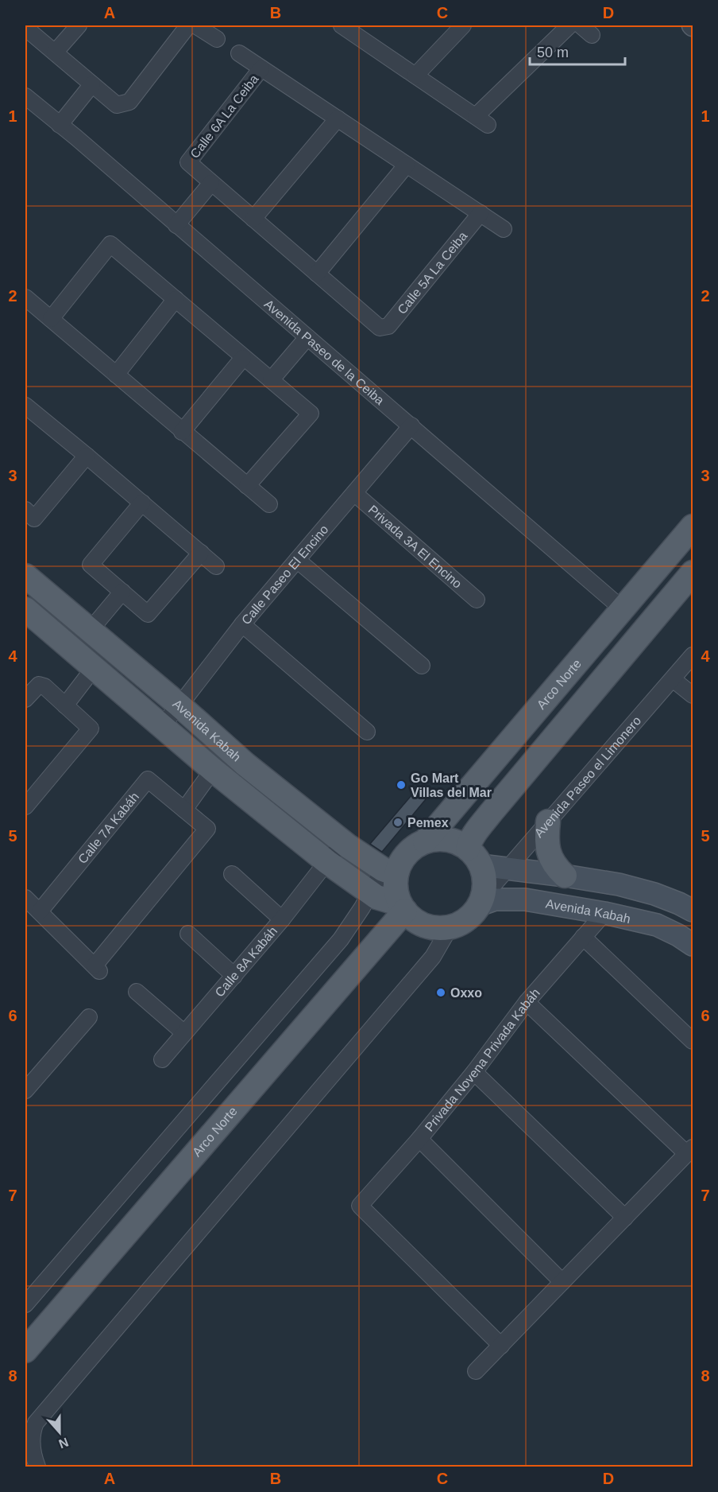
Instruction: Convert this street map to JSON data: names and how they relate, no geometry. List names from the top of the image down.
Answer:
{
  "streets": {
    "main road": ["Arco Norte", "Avenida Kabah"],
    "street": [
      "Calle 6A La Ceiba",
      "Calle 5A La Ceiba",
      "Avenida Paseo de la Ceiba",
      "Privada 3A El Encino",
      "Calle Paseo El Encino",
      "Avenida Paseo el Limonero",
      "Calle 7A Kabáh",
      "Calle 8A Kabáh",
      "Privada Novena Privada Kabáh"
    ]
  },
  "crossings": [
    ["Calle 6A La Ceiba", "Calle 5A La Ceiba"],
    ["Avenida Paseo de la Ceiba", "Calle Paseo El Encino"],
    ["Avenida Paseo de la Ceiba", "Arco Norte"],
    ["Privada 3A El Encino", "Calle Paseo El Encino"],
    ["Calle Paseo El Encino", "Avenida Kabah"],
    ["Arco Norte", "Avenida Kabah"],
    ["Arco Norte", "Avenida Paseo el Limonero"],
    ["Avenida Kabah", "Avenida Paseo el Limonero"],
    ["Avenida Kabah", "Calle 8A Kabáh"],
    ["Avenida Kabah", "Privada Novena Privada Kabáh"]
  ],
  "places": ["Go Mart Villas del Mar", "Pemex", "Oxxo"],
  "scale_bar": "50 m",
  "north": "bottom",
  "grid": {
    "columns": [
      "A",
      "B",
      "C",
      "D"
    ],
    "rows": [
      "1",
      "2",
      "3",
      "4",
      "5",
      "6",
      "7",
      "8"
    ]
  }
}
